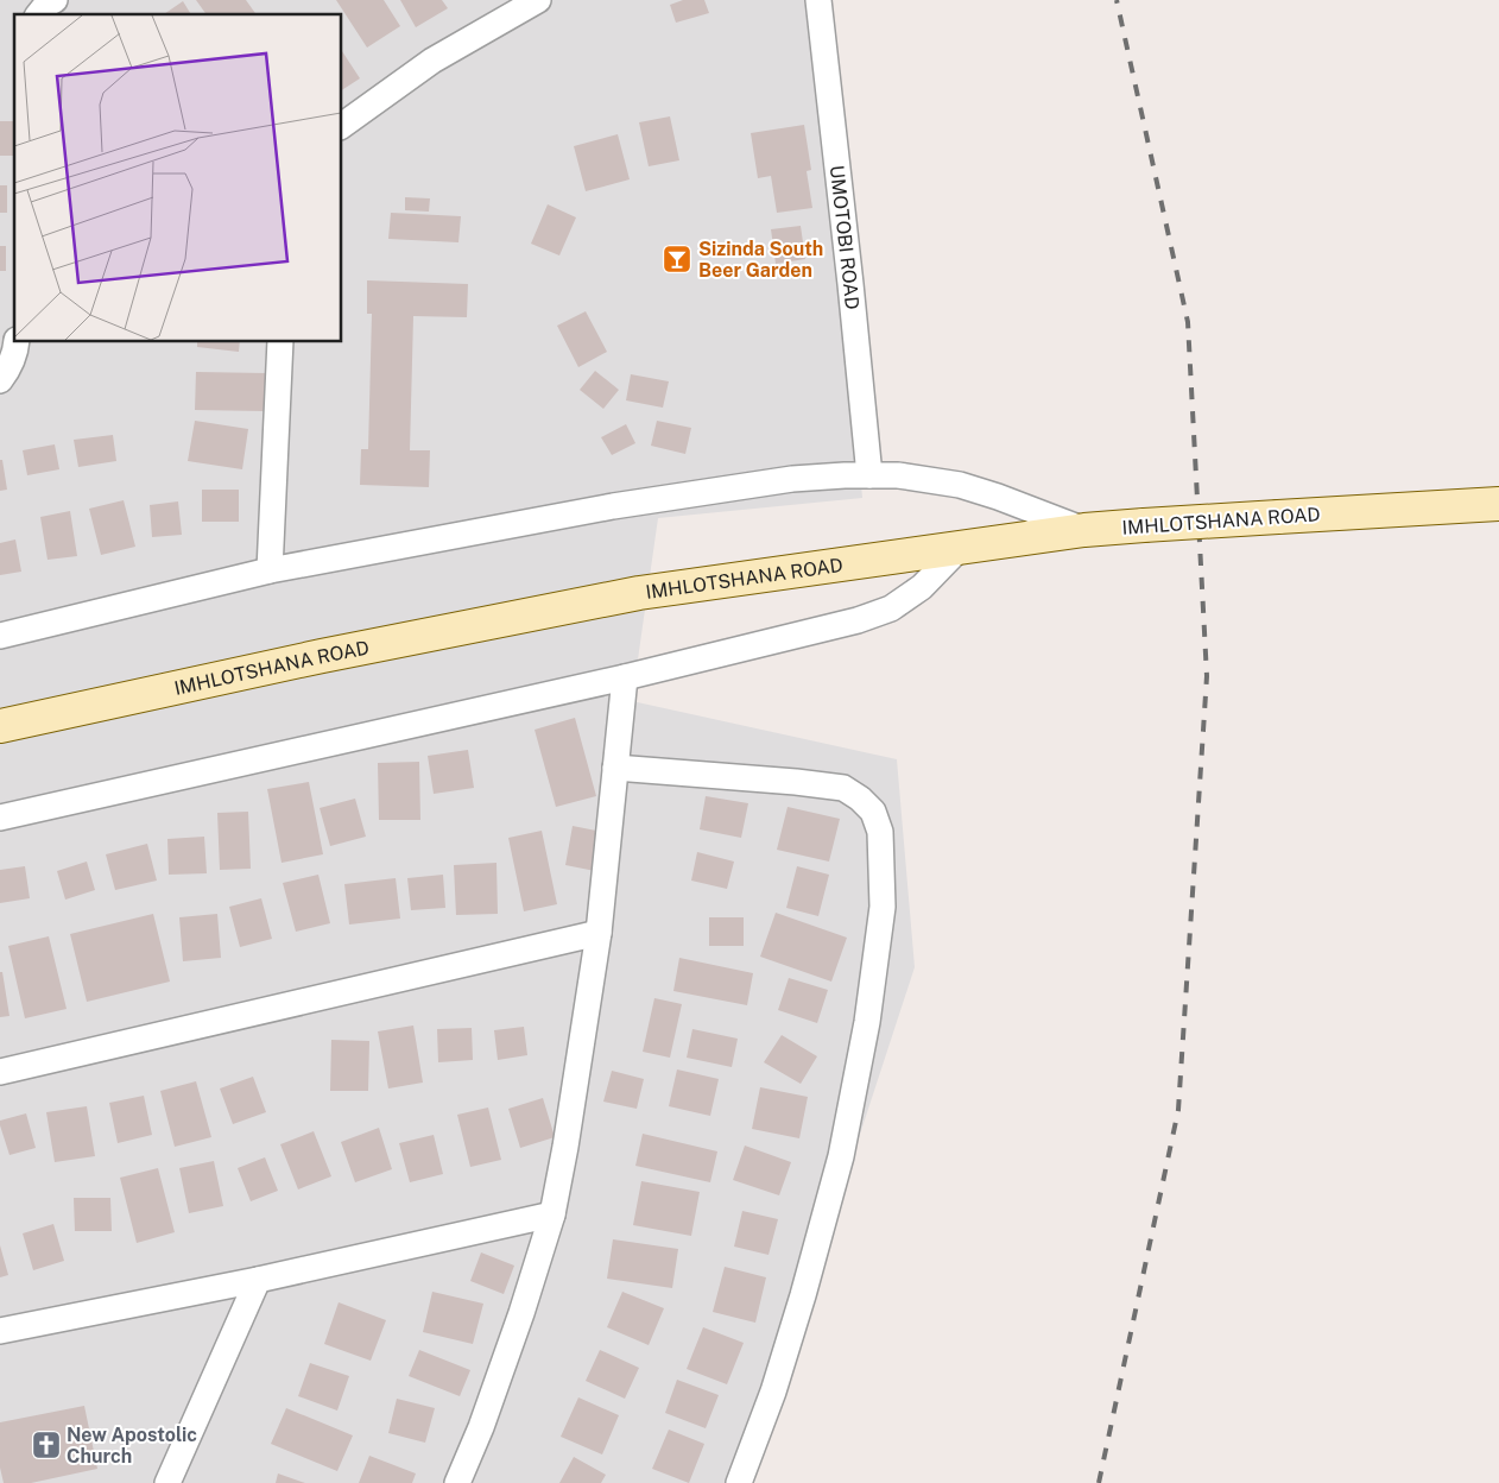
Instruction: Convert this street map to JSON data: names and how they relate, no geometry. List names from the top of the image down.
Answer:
{
  "streets": {
    "street": ["UMOTOBI ROAD", "IMHLOTSHANA ROAD"]
  },
  "places": {
    "bar": ["Sizinda South Beer Garden"],
    "church": ["New Apostolic Church"]
  }
}
